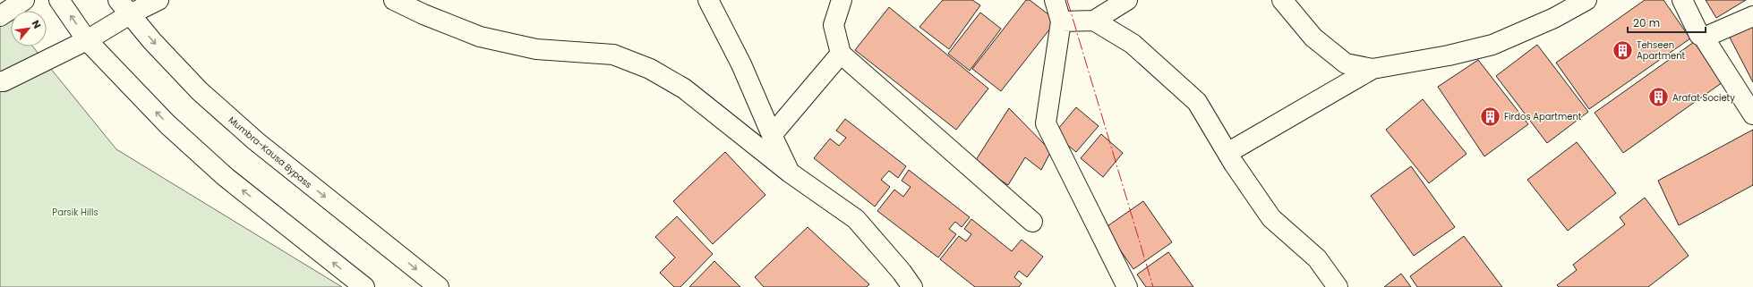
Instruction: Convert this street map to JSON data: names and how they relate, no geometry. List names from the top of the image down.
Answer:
{
  "streets": {
    "main road": ["Mumbra-Kausa Bypass"]
  },
  "parks": ["Parsik Hills"],
  "places": {
    "building": ["Tehseen Apartment", "Arafat Society", "Firdos Apartment"]
  },
  "scale_bar": "20 m",
  "north": "top right"
}
